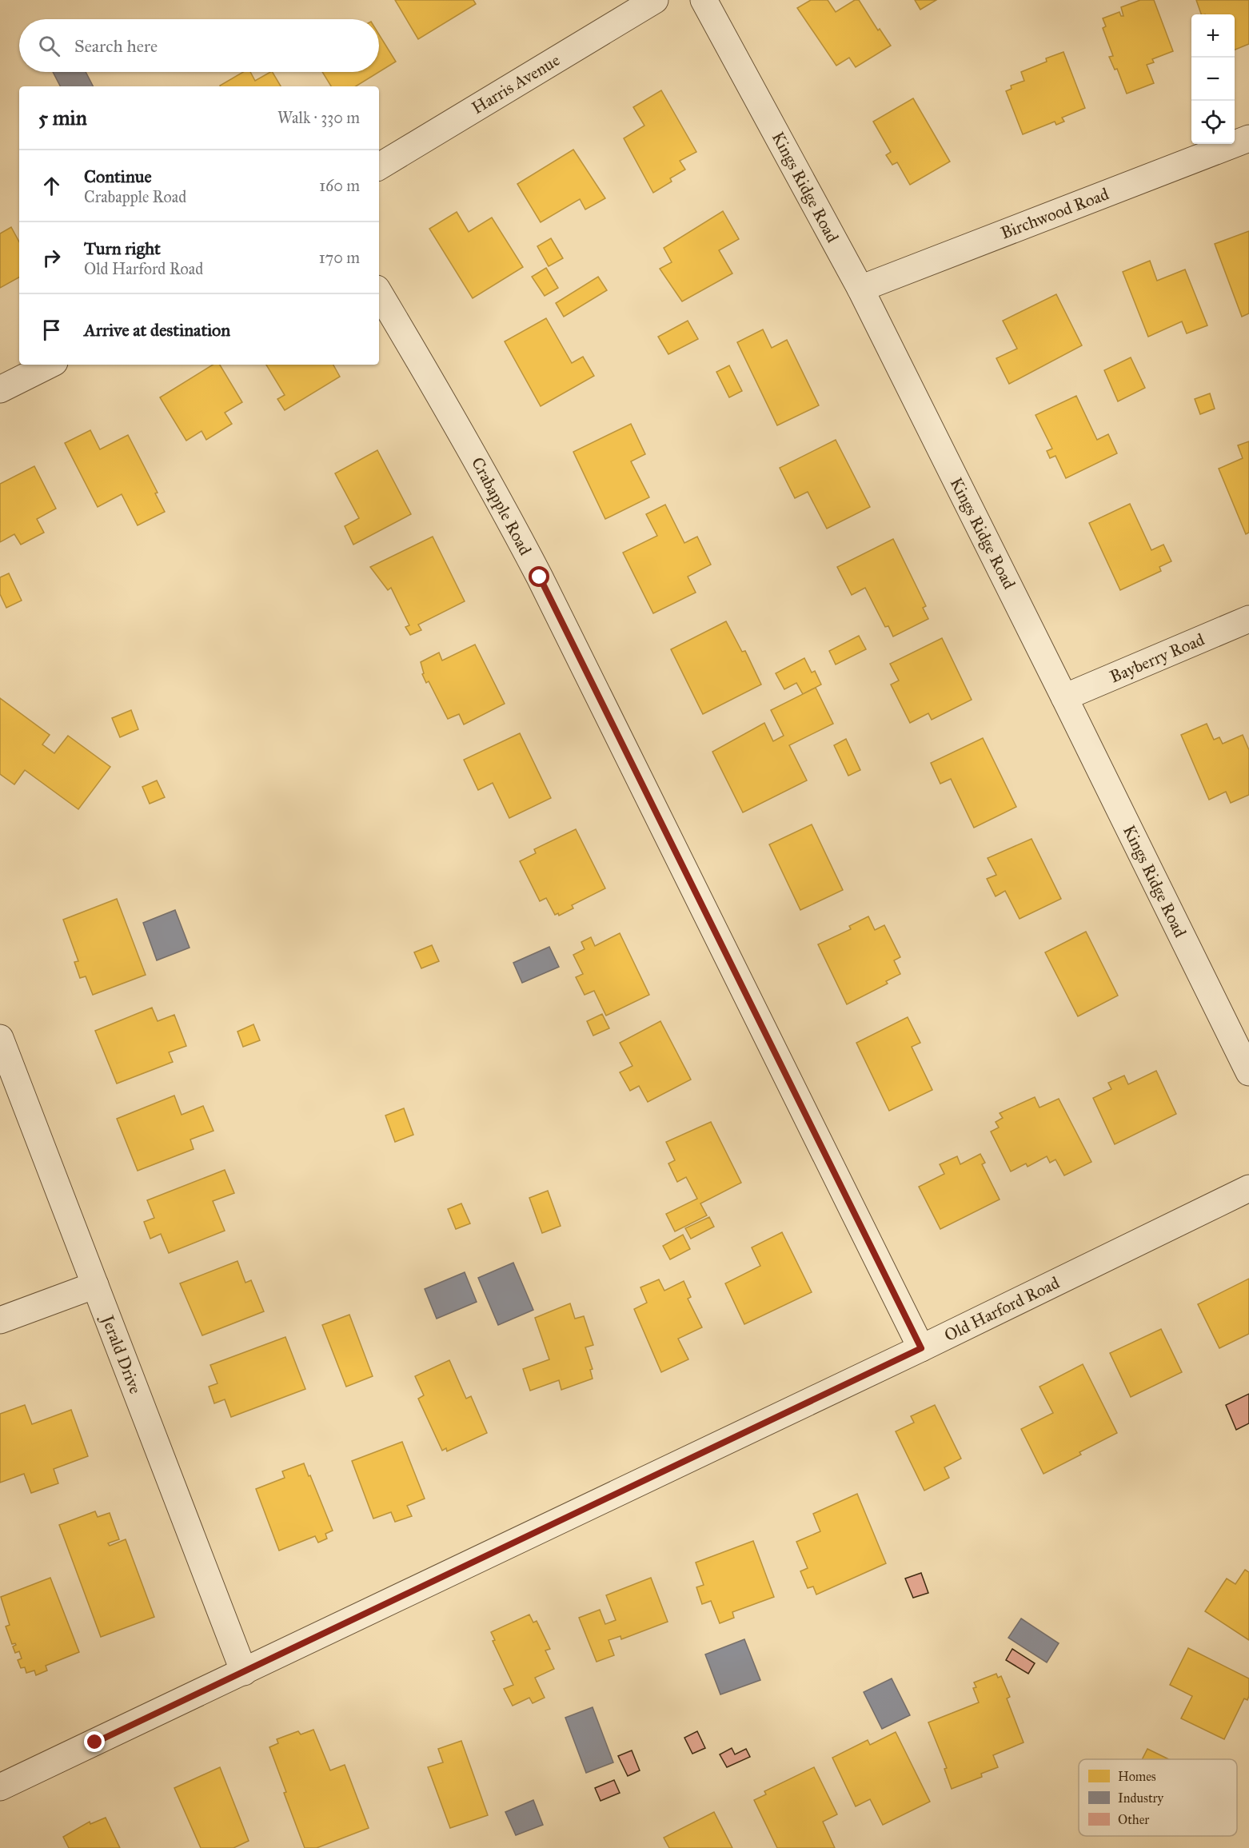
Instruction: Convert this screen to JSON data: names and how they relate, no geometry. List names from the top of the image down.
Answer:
{
  "streets": {
    "street": [
      "Harris Avenue",
      "Kings Ridge Road",
      "Birchwood Road",
      "Crabapple Road",
      "Bayberry Road",
      "Old Harford Road",
      "Jerald Drive"
    ]
  },
  "crossings": [
    ["Kings Ridge Road", "Birchwood Road"],
    ["Kings Ridge Road", "Bayberry Road"],
    ["Crabapple Road", "Old Harford Road"],
    ["Old Harford Road", "Jerald Drive"]
  ],
  "legend": ["Homes", "Industry", "Other"],
  "page": {
    "map_buttons": ["+", "−"],
    "search": "Search here",
    "heading": ["5 min", "Walk · 330 m"],
    "list": [
      ["Continue", "Crabapple Road", "160 m"],
      ["Turn right", "Old Harford Road", "170 m"],
      "Arrive at destination"
    ]
  }
}
